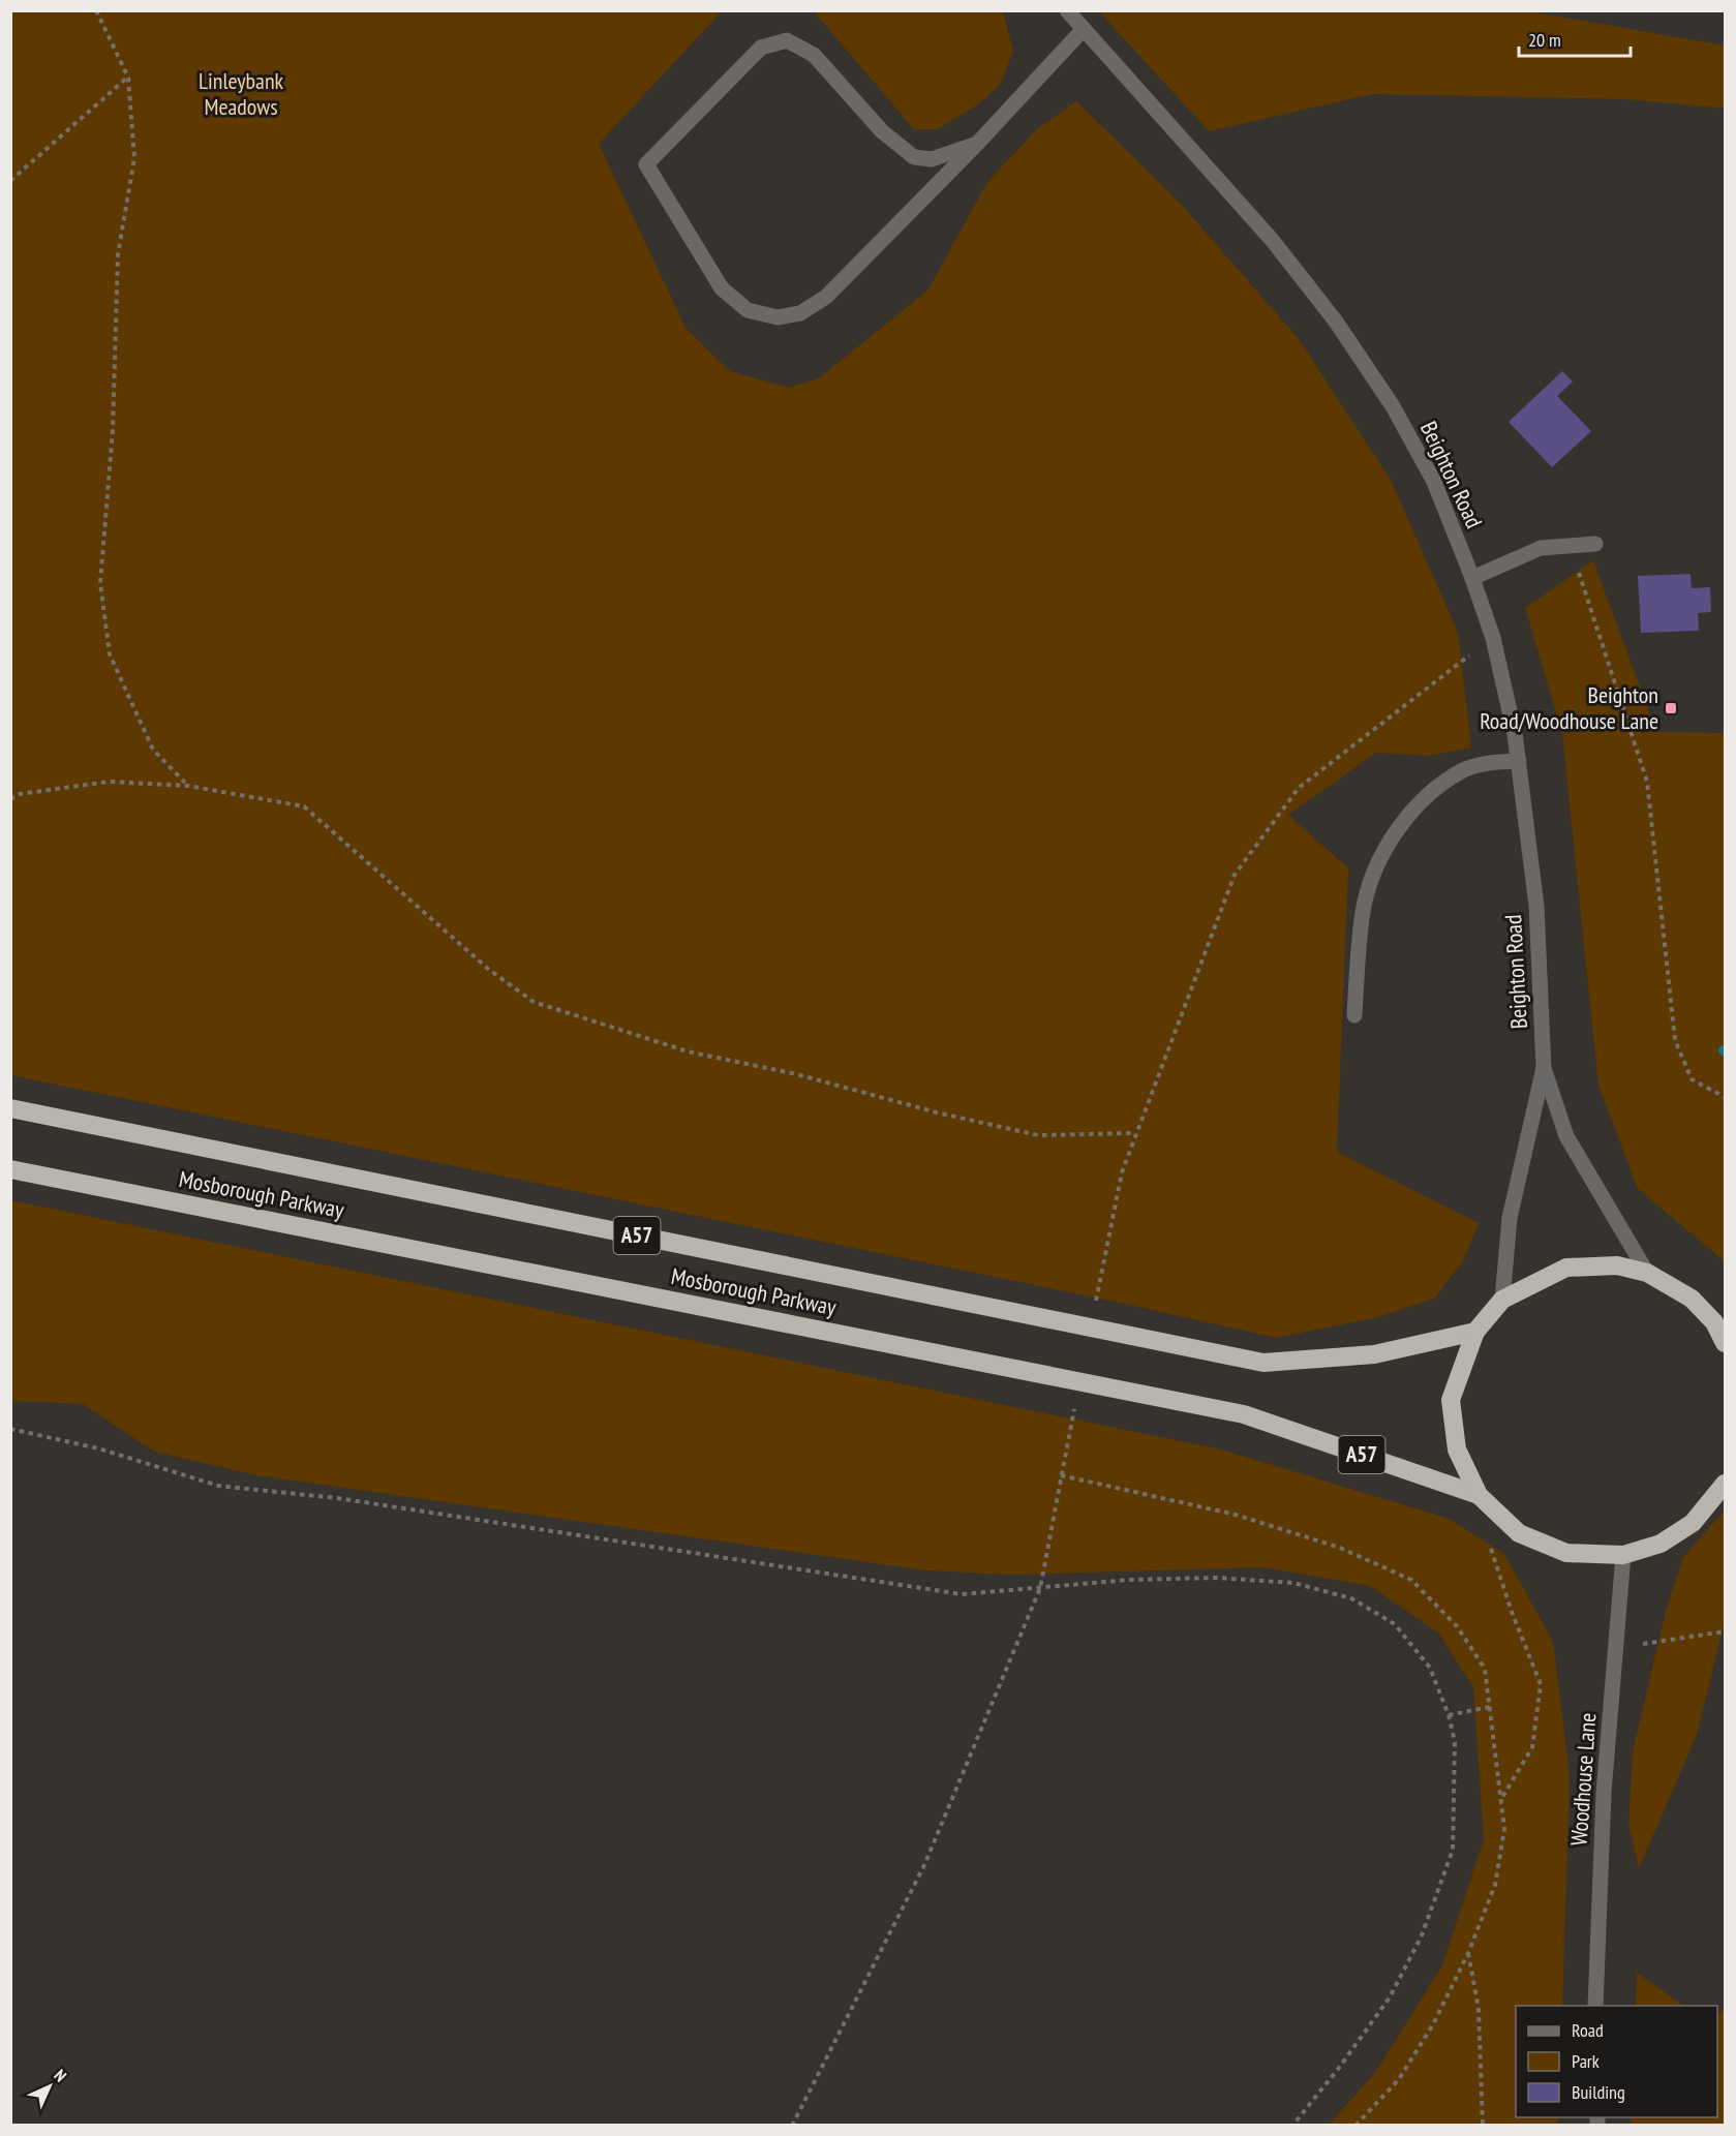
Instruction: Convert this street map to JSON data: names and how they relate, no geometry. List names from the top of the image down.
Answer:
{
  "streets": {
    "highway": ["Mosborough Parkway", "A57"],
    "street": ["Beighton Road", "Woodhouse Lane"]
  },
  "parks": ["Linleybank Meadows"],
  "places": {
    "transit": ["Beighton Road/Woodhouse Lane"]
  },
  "legend": ["Road", "Park", "Building"],
  "scale_bar": "20 m",
  "north": "top right"
}
